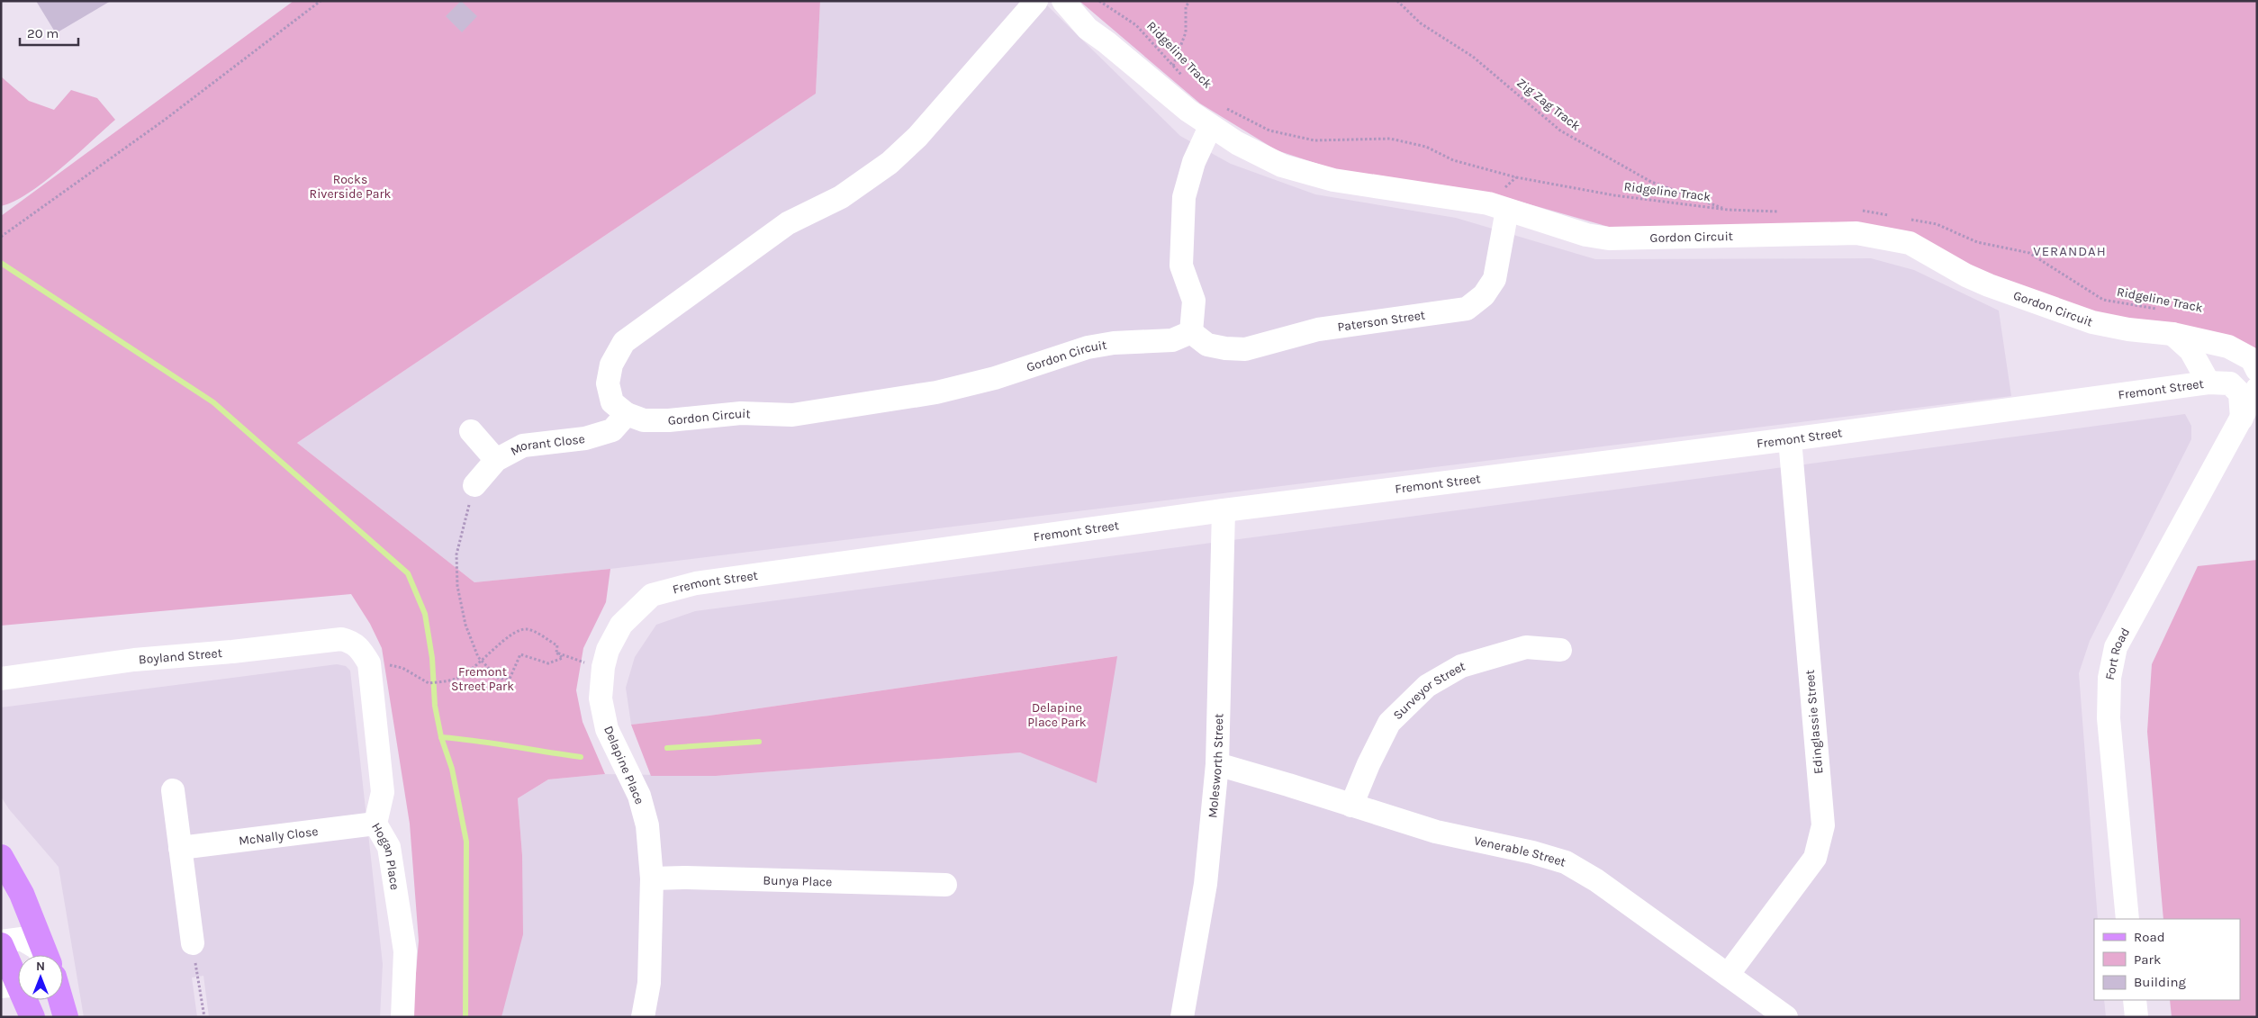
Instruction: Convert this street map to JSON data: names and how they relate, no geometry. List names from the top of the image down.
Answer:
{
  "streets": {
    "street": [
      "Gordon Circuit",
      "Paterson Street",
      "Fremont Street",
      "Morant Close",
      "Fort Road",
      "Boyland Street",
      "Surveyor Street",
      "Edinglassie Street",
      "Delapine Place",
      "Molesworth Street",
      "McNally Close",
      "Venerable Street",
      "Hogan Place",
      "Bunya Place"
    ],
    "path": ["Ridgeline Track", "Zig Zag Track"]
  },
  "crossings": [
    ["Ridgeline Track", "Zig Zag Track"],
    ["Gordon Circuit", "Paterson Street"],
    ["Gordon Circuit", "Morant Close"],
    ["Fremont Street", "Fort Road"],
    ["Fremont Street", "Edinglassie Street"],
    ["Fremont Street", "Delapine Place"],
    ["Fremont Street", "Molesworth Street"],
    ["Boyland Street", "Hogan Place"],
    ["Surveyor Street", "Venerable Street"],
    ["Edinglassie Street", "Venerable Street"],
    ["Delapine Place", "Bunya Place"],
    ["Molesworth Street", "Venerable Street"],
    ["McNally Close", "Hogan Place"]
  ],
  "districts": ["VERANDAH"],
  "parks": ["Rocks Riverside Park", "Fremont Street Park", "Delapine Place Park"],
  "legend": ["Road", "Park", "Building"],
  "scale_bar": "20 m",
  "north": "top"
}
